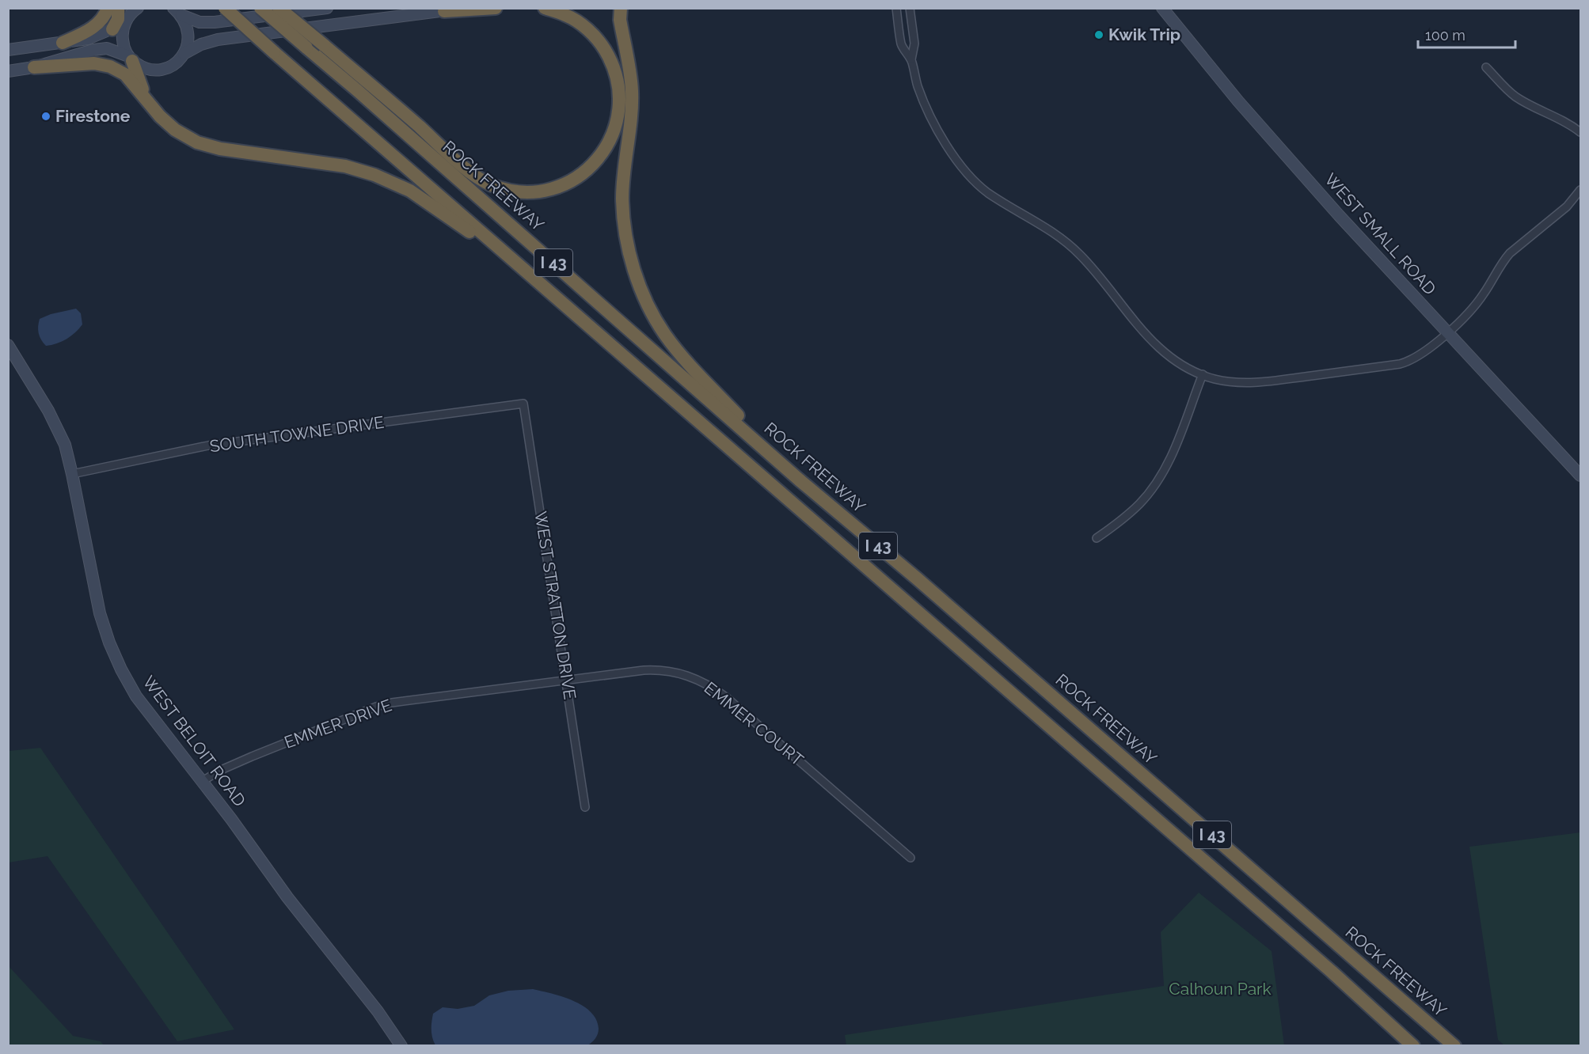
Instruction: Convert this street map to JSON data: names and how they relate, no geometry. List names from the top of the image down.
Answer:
{
  "streets": {
    "highway": ["ROCK FREEWAY", "I 43"],
    "main road": ["WEST SMALL ROAD", "WEST BELOIT ROAD"],
    "street": [
      "SOUTH TOWNE DRIVE",
      "WEST STRATTON DRIVE",
      "EMMER DRIVE",
      "EMMER COURT"
    ]
  },
  "crossings": [
    ["SOUTH TOWNE DRIVE", "WEST STRATTON DRIVE"],
    ["SOUTH TOWNE DRIVE", "WEST BELOIT ROAD"],
    ["WEST STRATTON DRIVE", "EMMER DRIVE"],
    ["WEST STRATTON DRIVE", "EMMER COURT"],
    ["EMMER DRIVE", "EMMER COURT"],
    ["EMMER DRIVE", "WEST BELOIT ROAD"]
  ],
  "parks": ["Calhoun Park"],
  "places": ["Kwik Trip", "Firestone"],
  "scale_bar": "100 m"
}
